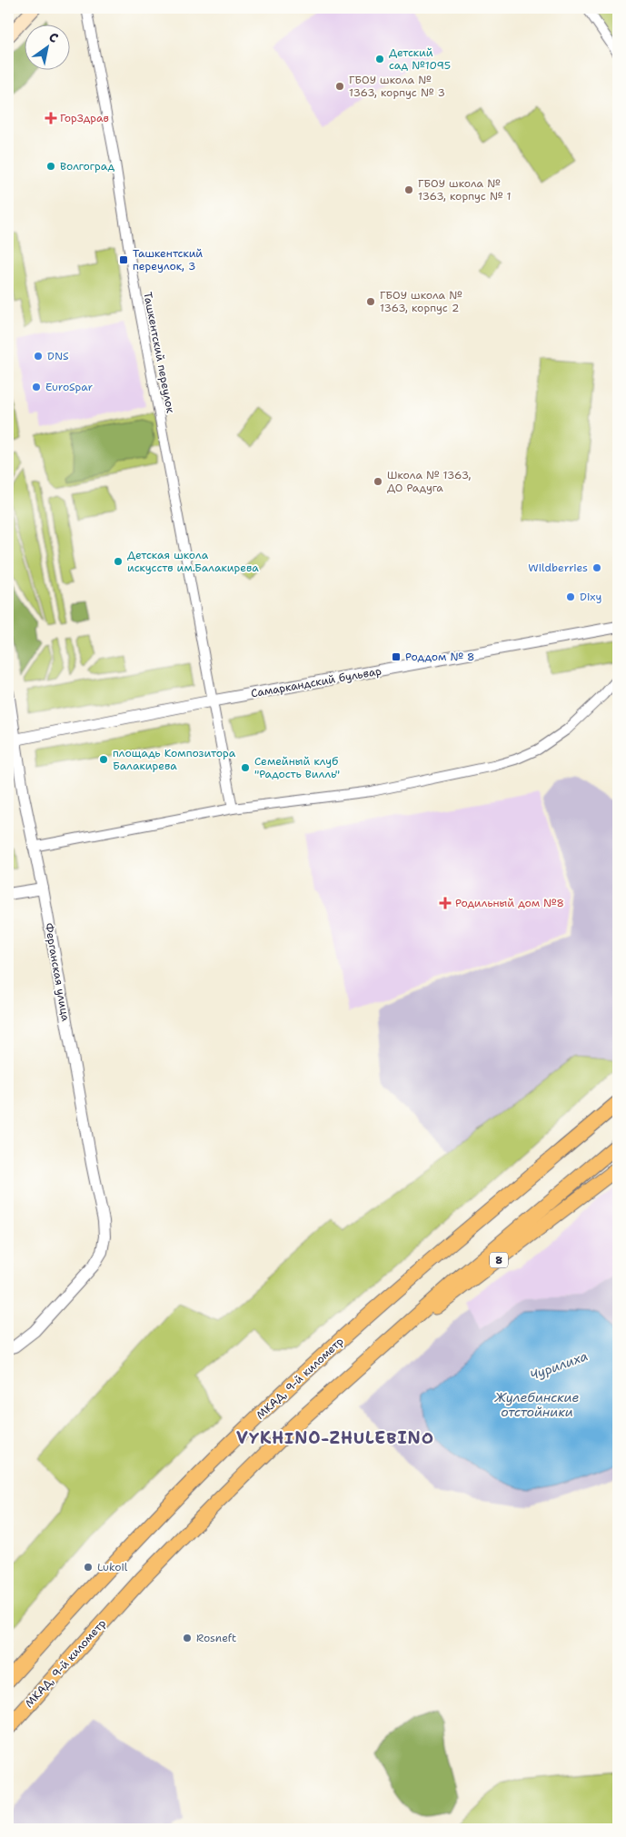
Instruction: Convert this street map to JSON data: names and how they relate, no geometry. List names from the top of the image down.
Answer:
{
  "streets": {
    "highway": ["МКАД, 9-й километр"],
    "main road": ["8"],
    "street": ["Ташкентский переулок", "Самаркандский бульвар", "Ферганская улица"]
  },
  "crossings": [
    ["Ташкентский переулок", "Самаркандский бульвар"],
    ["Самаркандский бульвар", "Ферганская улица"],
    ["8", "МКАД, 9-й километр"]
  ],
  "districts": ["VYKHINO-ZHULEBINO"],
  "water": ["Чурилиха", "Жулебинские отстойники"],
  "places": {
    "other": [
      "Детский сад №1095",
      "ГБОУ школа № 1363, корпус № 3",
      "Волгоград",
      "ГБОУ школа № 1363, корпус № 1",
      "ГБОУ школа № 1363, корпус 2",
      "DNS",
      "EuroSpar",
      "Школа № 1363, ДО Радуга",
      "Детская школа искусств им.Балакирева",
      "Wildberries",
      "Dixy",
      "площадь Композитора Балакирева",
      "Семейный клуб \"Радость Вилль\"",
      "Lukoil",
      "Rosneft"
    ],
    "health": ["ГорЗдрав", "Родильный дом №8"],
    "transit": ["Ташкентский переулок, 3", "Роддом № 8"]
  },
  "north": "top right"
}
